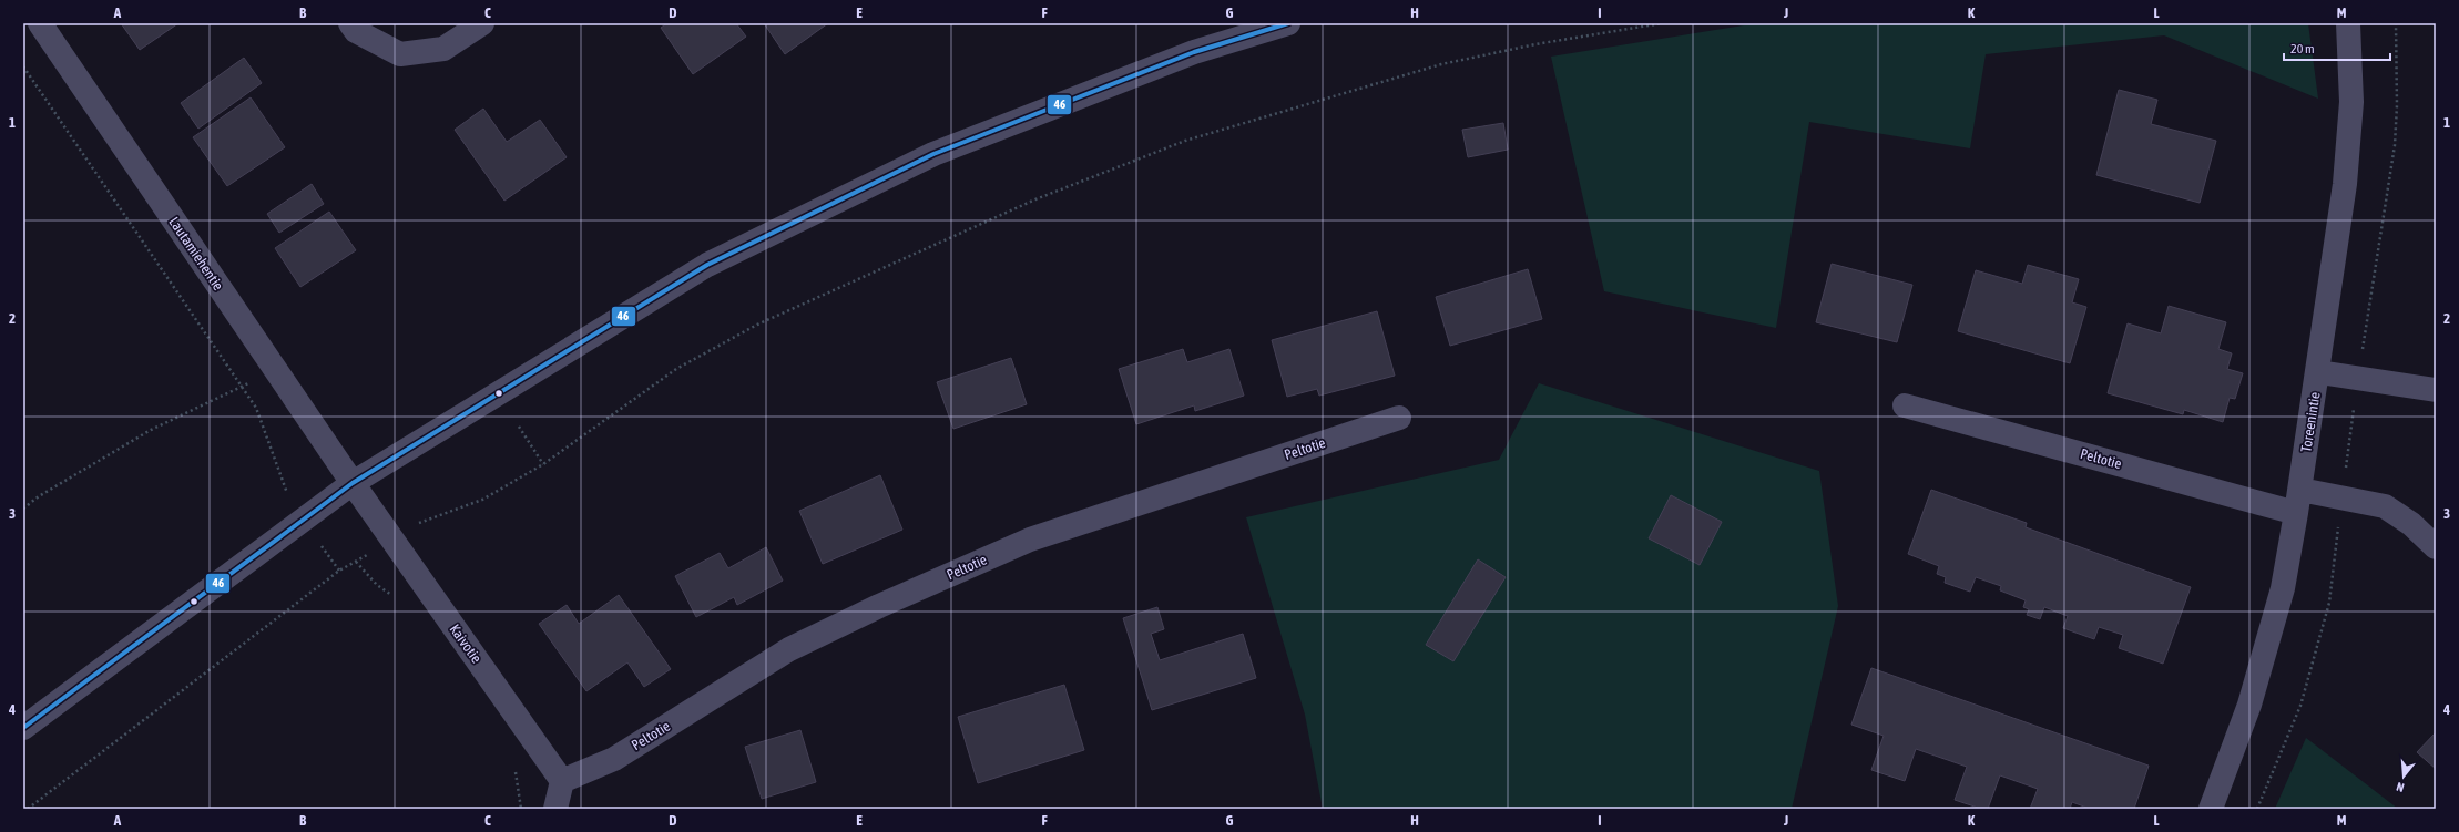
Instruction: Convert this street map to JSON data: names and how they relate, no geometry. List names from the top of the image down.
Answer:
{
  "streets": {
    "street": [
      "Lautamiehentie",
      "Toreenintie",
      "Peltotie",
      "Kaivotie"
    ]
  },
  "crossings": [
    ["Lautamiehentie", "Kaivotie"],
    ["Toreenintie", "Peltotie"],
    ["Peltotie", "Kaivotie"]
  ],
  "lines": ["transit line 46"],
  "scale_bar": "20 m",
  "north": "bottom",
  "grid": {
    "columns": [
      "A",
      "B",
      "C",
      "D",
      "E",
      "F",
      "G",
      "H",
      "I",
      "J",
      "K",
      "L",
      "M"
    ],
    "rows": [
      "1",
      "2",
      "3",
      "4"
    ]
  }
}
